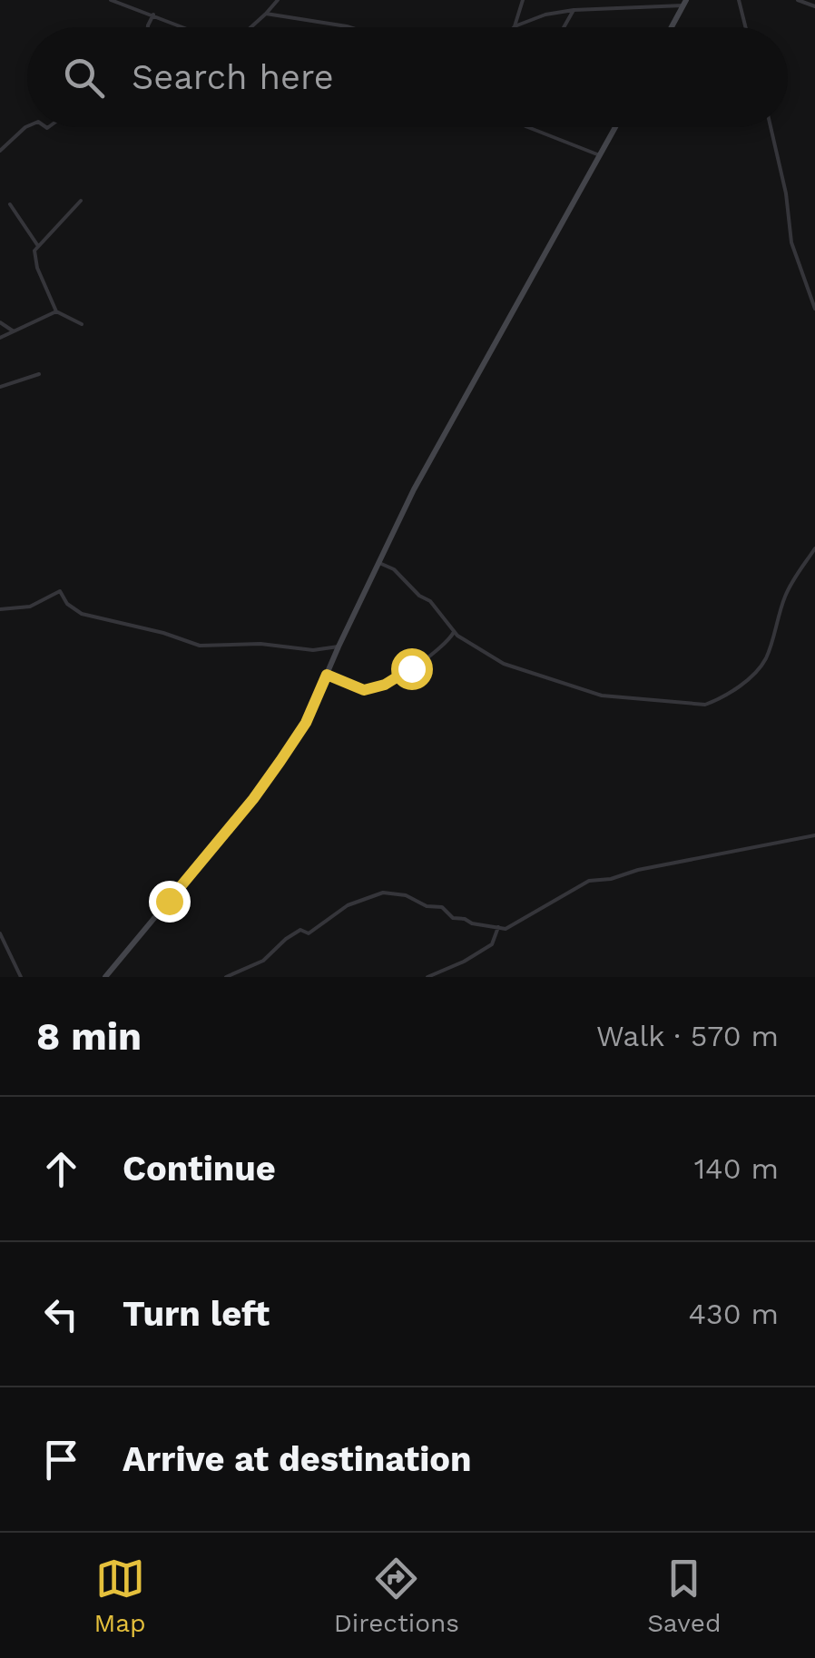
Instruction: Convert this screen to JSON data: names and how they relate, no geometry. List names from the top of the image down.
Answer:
{
  "page": {
    "search": "Search here",
    "heading": ["8 min", "Walk · 570 m"],
    "list": [
      ["Continue", "140 m"],
      ["Turn left", "430 m"],
      "Arrive at destination"
    ],
    "nav": ["Map", "Directions", "Saved"]
  }
}
